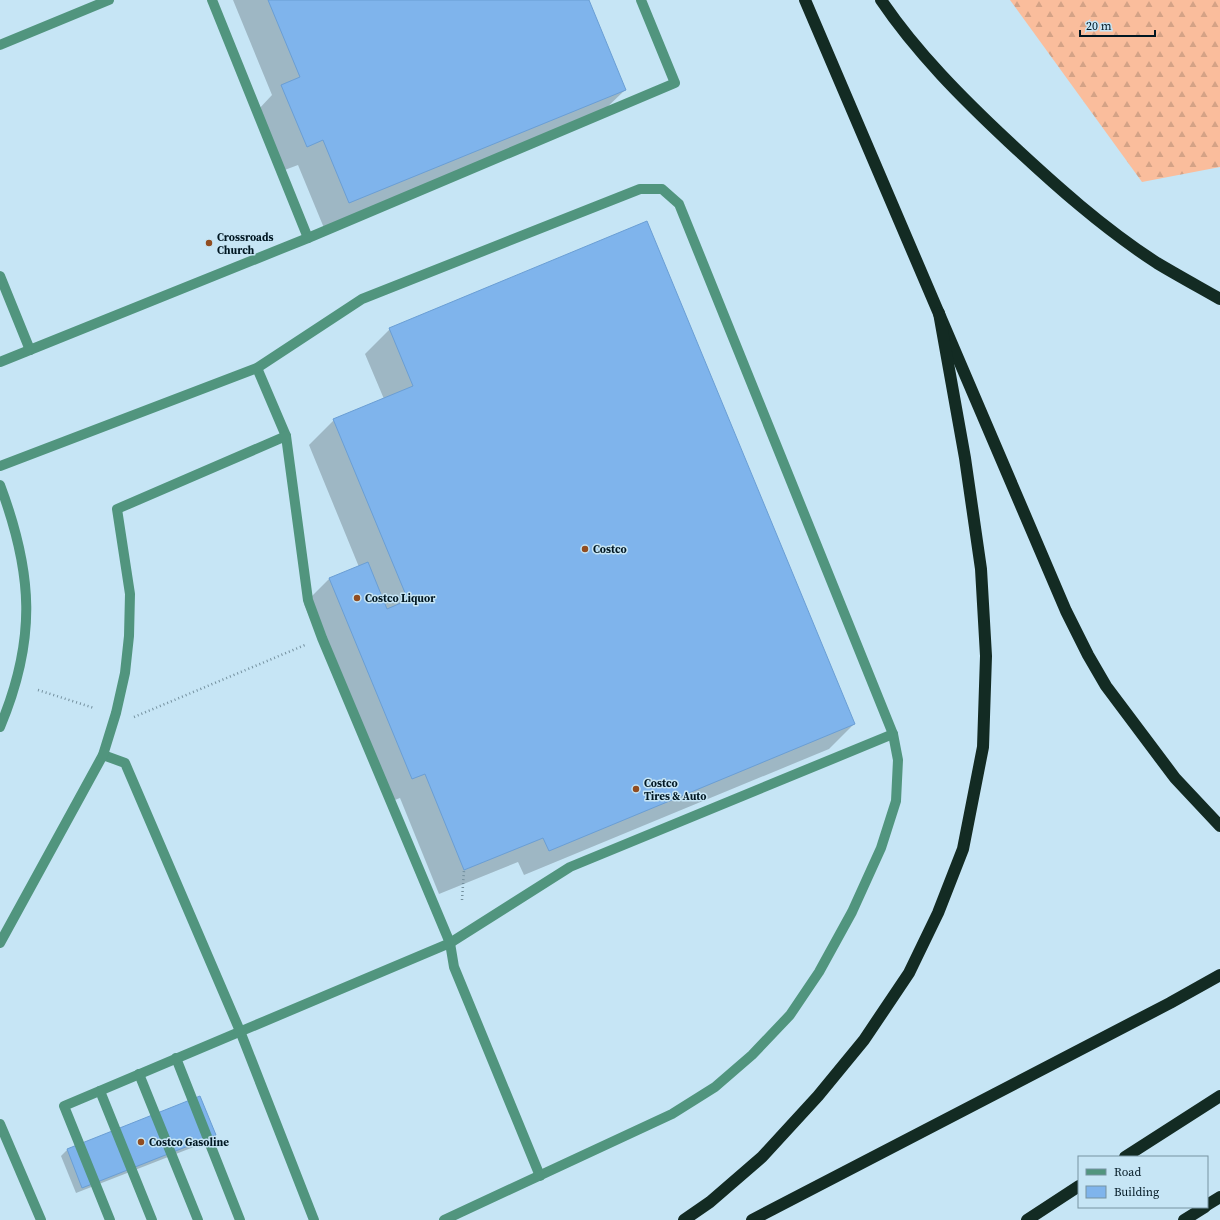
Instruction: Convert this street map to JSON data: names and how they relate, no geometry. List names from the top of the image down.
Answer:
{
  "places": [
    "Crossroads Church",
    "Costco",
    "Costco Liquor",
    "Costco Tires & Auto",
    "Costco Gasoline"
  ],
  "legend": ["Road", "Building"],
  "scale_bar": "20 m"
}
